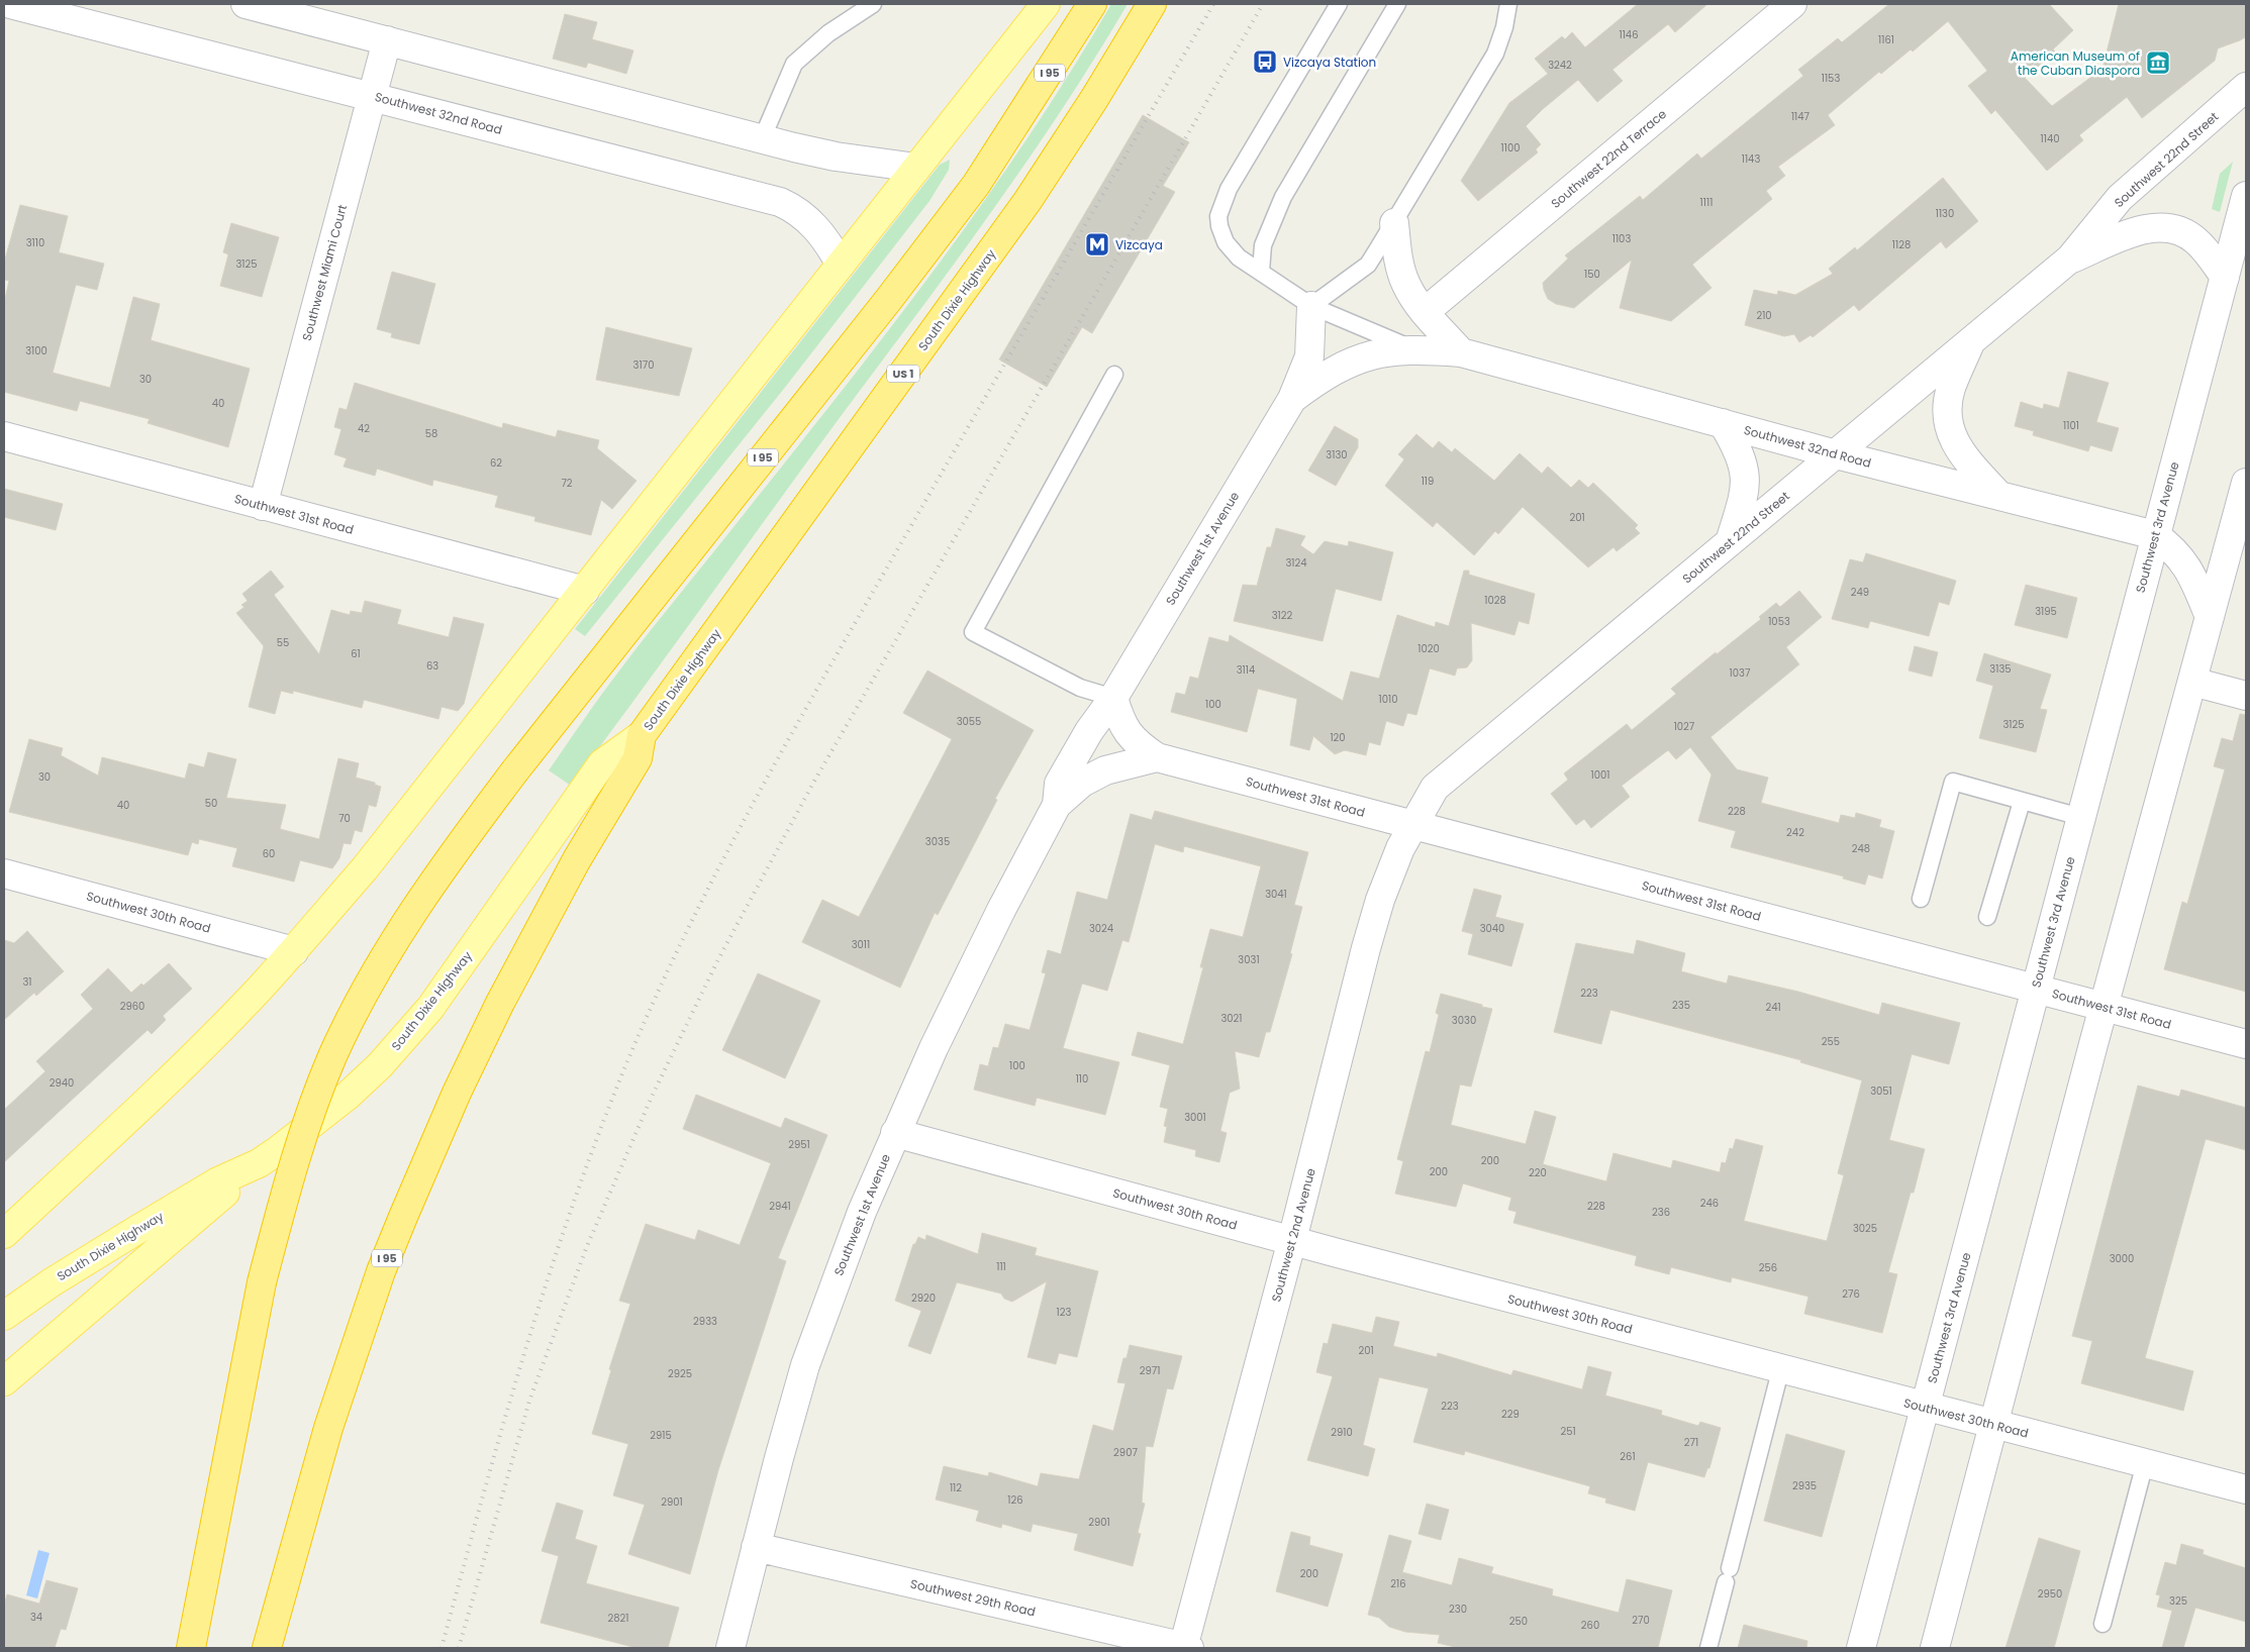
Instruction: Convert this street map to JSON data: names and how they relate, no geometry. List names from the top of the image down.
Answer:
{
  "streets": {
    "highway": ["I 95", "South Dixie Highway", "US 1"],
    "street": [
      "Southwest 32nd Road",
      "Southwest 22nd Terrace",
      "Southwest 22nd Street",
      "Southwest Miami Court",
      "Southwest 31st Road",
      "Southwest 3rd Avenue",
      "Southwest 1st Avenue",
      "Southwest 30th Road",
      "Southwest 2nd Avenue",
      "Southwest 29th Road"
    ]
  },
  "crossings": [
    ["I 95", "South Dixie Highway"],
    ["Southwest 32nd Road", "Southwest 22nd Street"],
    ["Southwest 32nd Road", "Southwest Miami Court"],
    ["Southwest 32nd Road", "Southwest 3rd Avenue"],
    ["Southwest 32nd Road", "Southwest 1st Avenue"],
    ["Southwest 22nd Street", "Southwest 31st Road"],
    ["Southwest 22nd Street", "Southwest 3rd Avenue"],
    ["Southwest 22nd Street", "Southwest 2nd Avenue"],
    ["Southwest Miami Court", "Southwest 31st Road"],
    ["Southwest 31st Road", "Southwest 3rd Avenue"],
    ["Southwest 31st Road", "Southwest 1st Avenue"],
    ["Southwest 31st Road", "Southwest 2nd Avenue"],
    ["Southwest 3rd Avenue", "Southwest 30th Road"],
    ["Southwest 1st Avenue", "Southwest 30th Road"],
    ["Southwest 1st Avenue", "Southwest 29th Road"],
    ["Southwest 30th Road", "Southwest 2nd Avenue"],
    ["Southwest 2nd Avenue", "Southwest 29th Road"]
  ],
  "places": {
    "bus stop": ["Vizcaya Station"],
    "museum": ["American Museum of the Cuban Diaspora"],
    "metro station": ["Vizcaya"]
  },
  "house_numbers": [
    "1146",
    "1161",
    "3242",
    "1153",
    "1147",
    "1140",
    "1100",
    "1143",
    "1111",
    "1130",
    "1103",
    "3110",
    "1128",
    "3125",
    "150",
    "210",
    "3100",
    "3170",
    "30",
    "40",
    "1101",
    "42",
    "58",
    "3130",
    "62",
    "119",
    "72",
    "201",
    "3124",
    "249",
    "1028",
    "3195",
    "3122",
    "1053",
    "55",
    "1020",
    "61",
    "63",
    "3135",
    "3114",
    "1037",
    "1010",
    "100",
    "3055",
    "3125",
    "1027",
    "120",
    "1001",
    "30",
    "50",
    "40",
    "228",
    "70",
    "242",
    "3035",
    "248",
    "60",
    "3041",
    "3024",
    "3040",
    "3011",
    "3031",
    "31",
    "223",
    "235",
    "2960",
    "241",
    "3021",
    "3030",
    "255",
    "100",
    "110",
    "2940",
    "3051",
    "3001",
    "2951",
    "200",
    "200",
    "220",
    "246",
    "2941",
    "228",
    "236",
    "3025",
    "3000",
    "111",
    "256",
    "276",
    "2920",
    "123",
    "2933",
    "201",
    "2971",
    "2925",
    "223",
    "229",
    "251",
    "2910",
    "2915",
    "271",
    "2907",
    "261",
    "2935",
    "112",
    "126",
    "2901",
    "2901",
    "200",
    "216",
    "2950",
    "325",
    "230",
    "34",
    "2821",
    "270",
    "250",
    "260"
  ]
}
